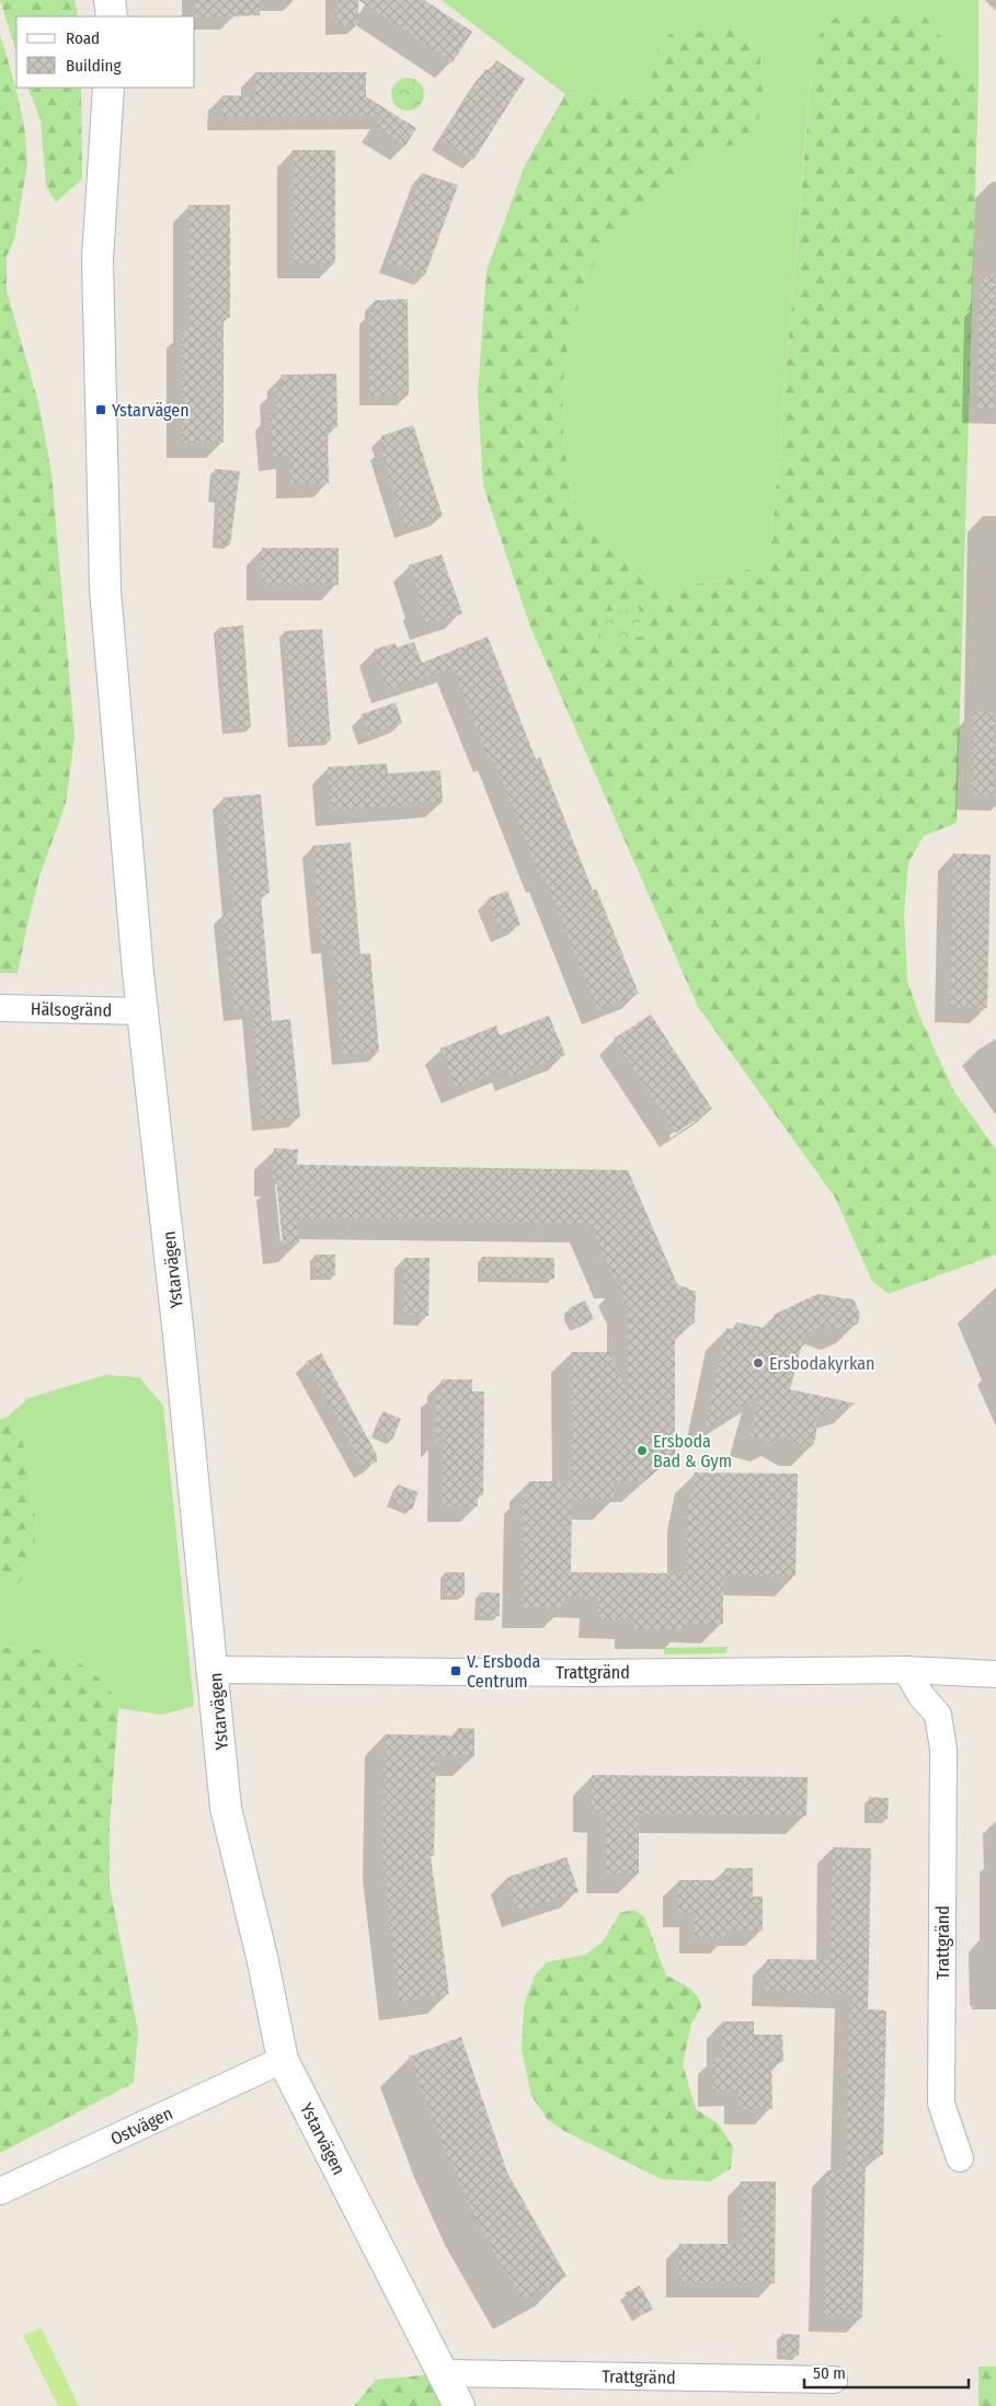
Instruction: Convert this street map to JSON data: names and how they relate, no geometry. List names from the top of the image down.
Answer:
{
  "streets": {
    "street": [
      "Hälsogränd",
      "Ystarvägen",
      "Trattgränd",
      "Ostvägen"
    ]
  },
  "crossings": [
    ["Hälsogränd", "Ystarvägen"],
    ["Ystarvägen", "Trattgränd"],
    ["Ystarvägen", "Ostvägen"]
  ],
  "places": {
    "transit": ["Ystarvägen", "V. Ersboda Centrum"],
    "other": ["Ersbodakyrkan", "Ersboda Bad & Gym"]
  },
  "legend": ["Road", "Building"],
  "scale_bar": "50 m"
}
